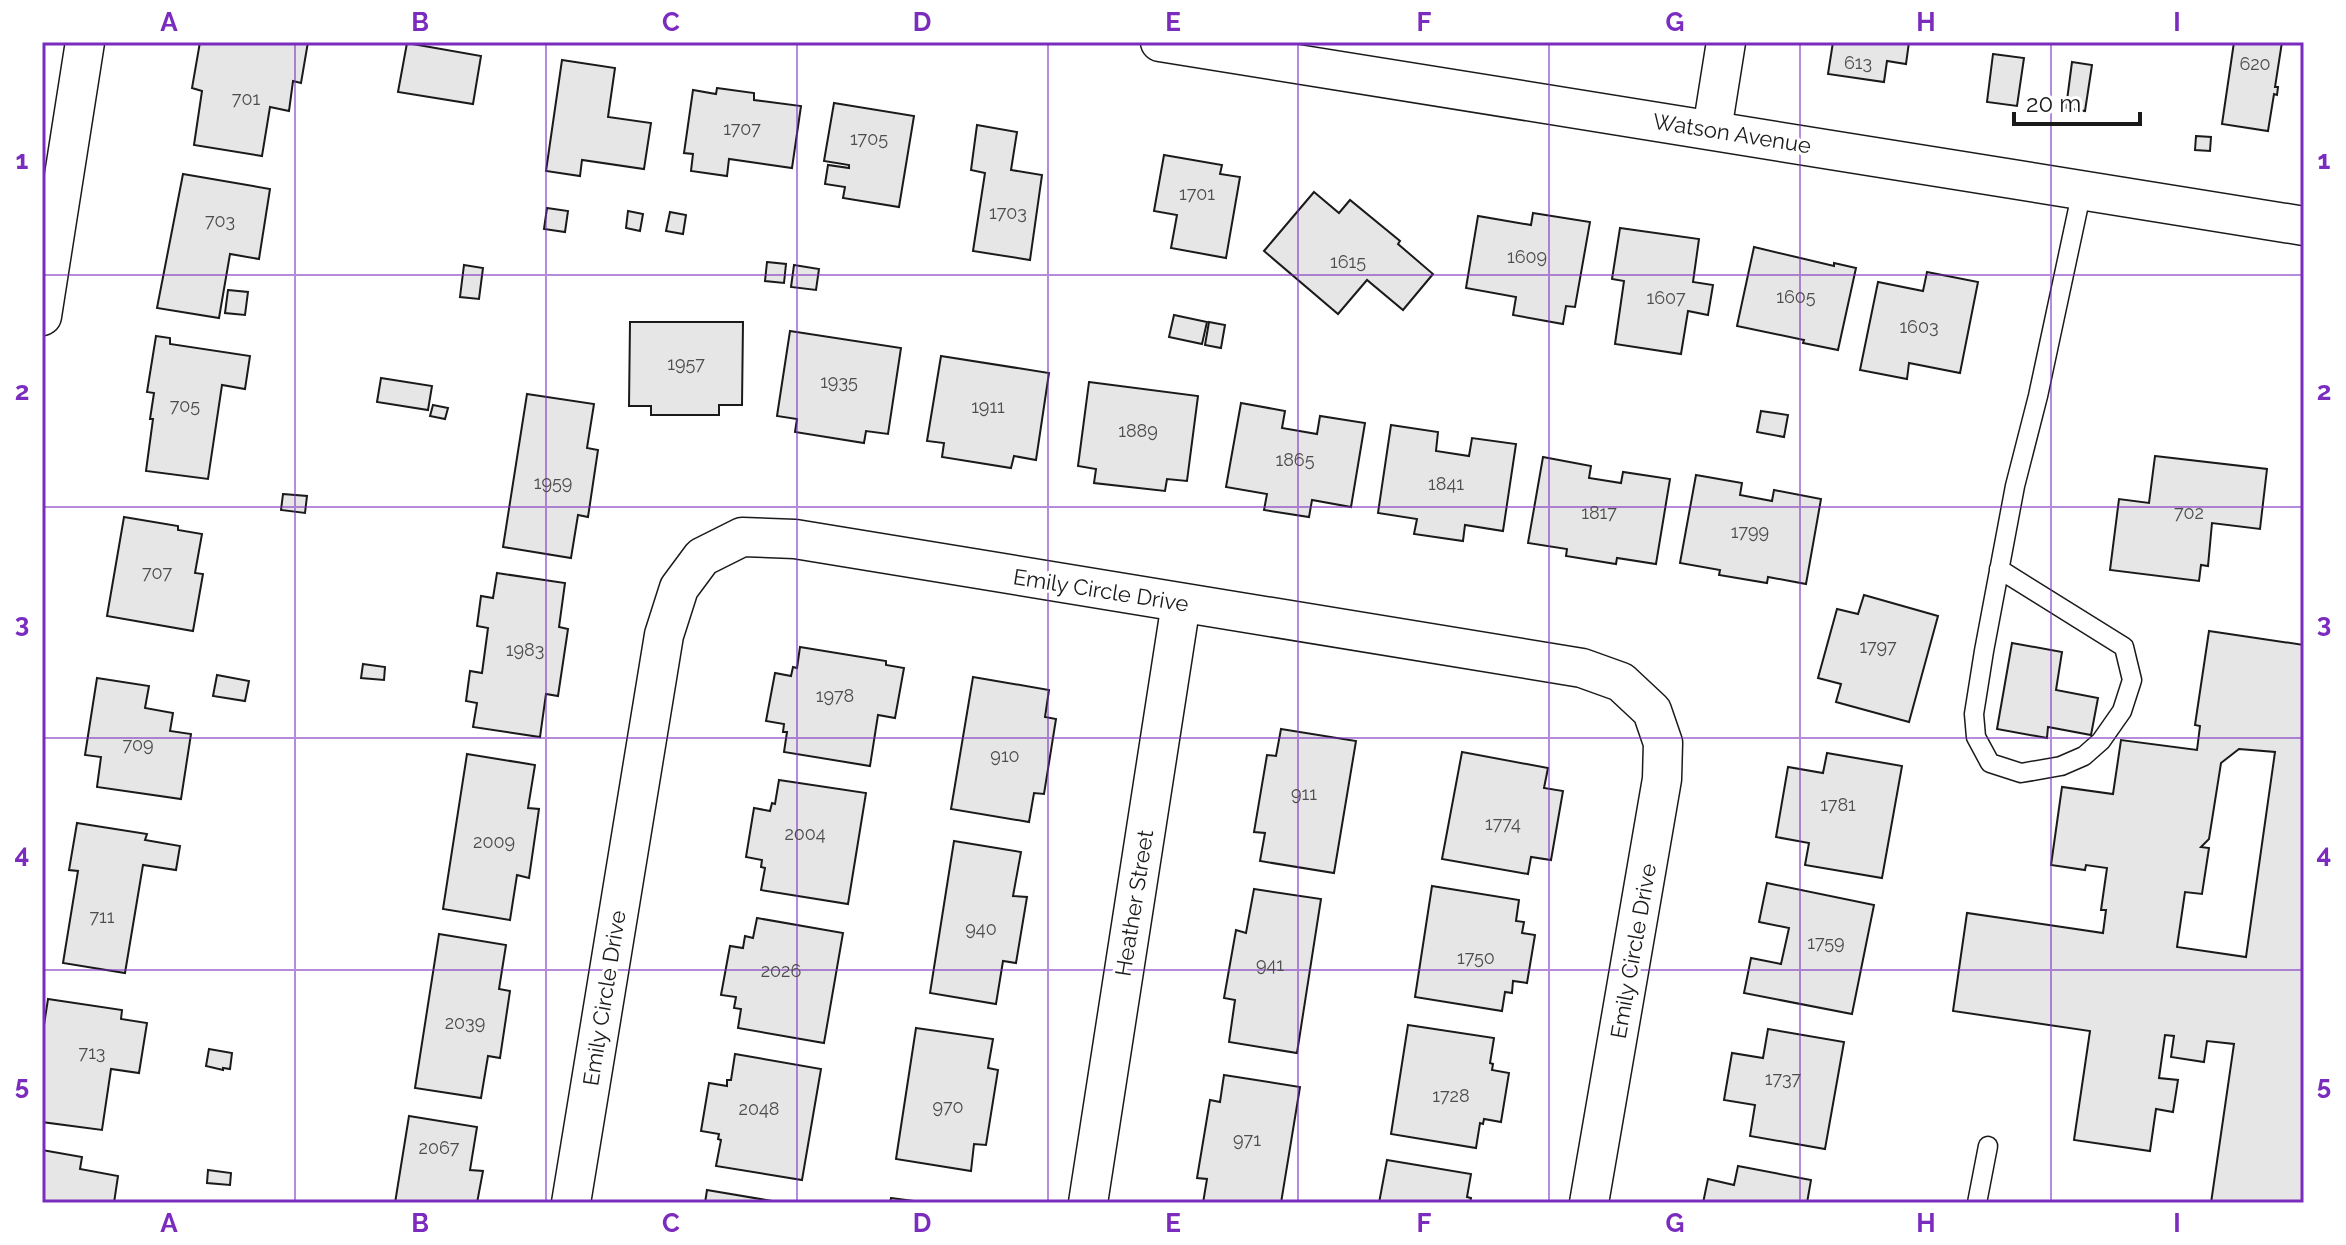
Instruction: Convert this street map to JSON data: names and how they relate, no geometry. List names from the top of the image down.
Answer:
{
  "streets": {
    "street": ["Watson Avenue", "Emily Circle Drive", "Heather Street"]
  },
  "crossings": [
    ["Emily Circle Drive", "Heather Street"]
  ],
  "house_numbers": [
    "613",
    "620",
    "701",
    "1707",
    "1705",
    "1701",
    "1703",
    "703",
    "1609",
    "1615",
    "1605",
    "1607",
    "1603",
    "1957",
    "1935",
    "705",
    "1911",
    "1889",
    "1865",
    "1959",
    "1841",
    "1817",
    "702",
    "1799",
    "707",
    "1797",
    "1983",
    "1978",
    "709",
    "910",
    "911",
    "1781",
    "1774",
    "2004",
    "2009",
    "711",
    "940",
    "1759",
    "1750",
    "941",
    "2026",
    "2039",
    "713",
    "1737",
    "1728",
    "970",
    "2048",
    "971",
    "2067"
  ],
  "scale_bar": "20 m",
  "grid": {
    "columns": [
      "A",
      "B",
      "C",
      "D",
      "E",
      "F",
      "G",
      "H",
      "I"
    ],
    "rows": [
      "1",
      "2",
      "3",
      "4",
      "5"
    ]
  }
}
